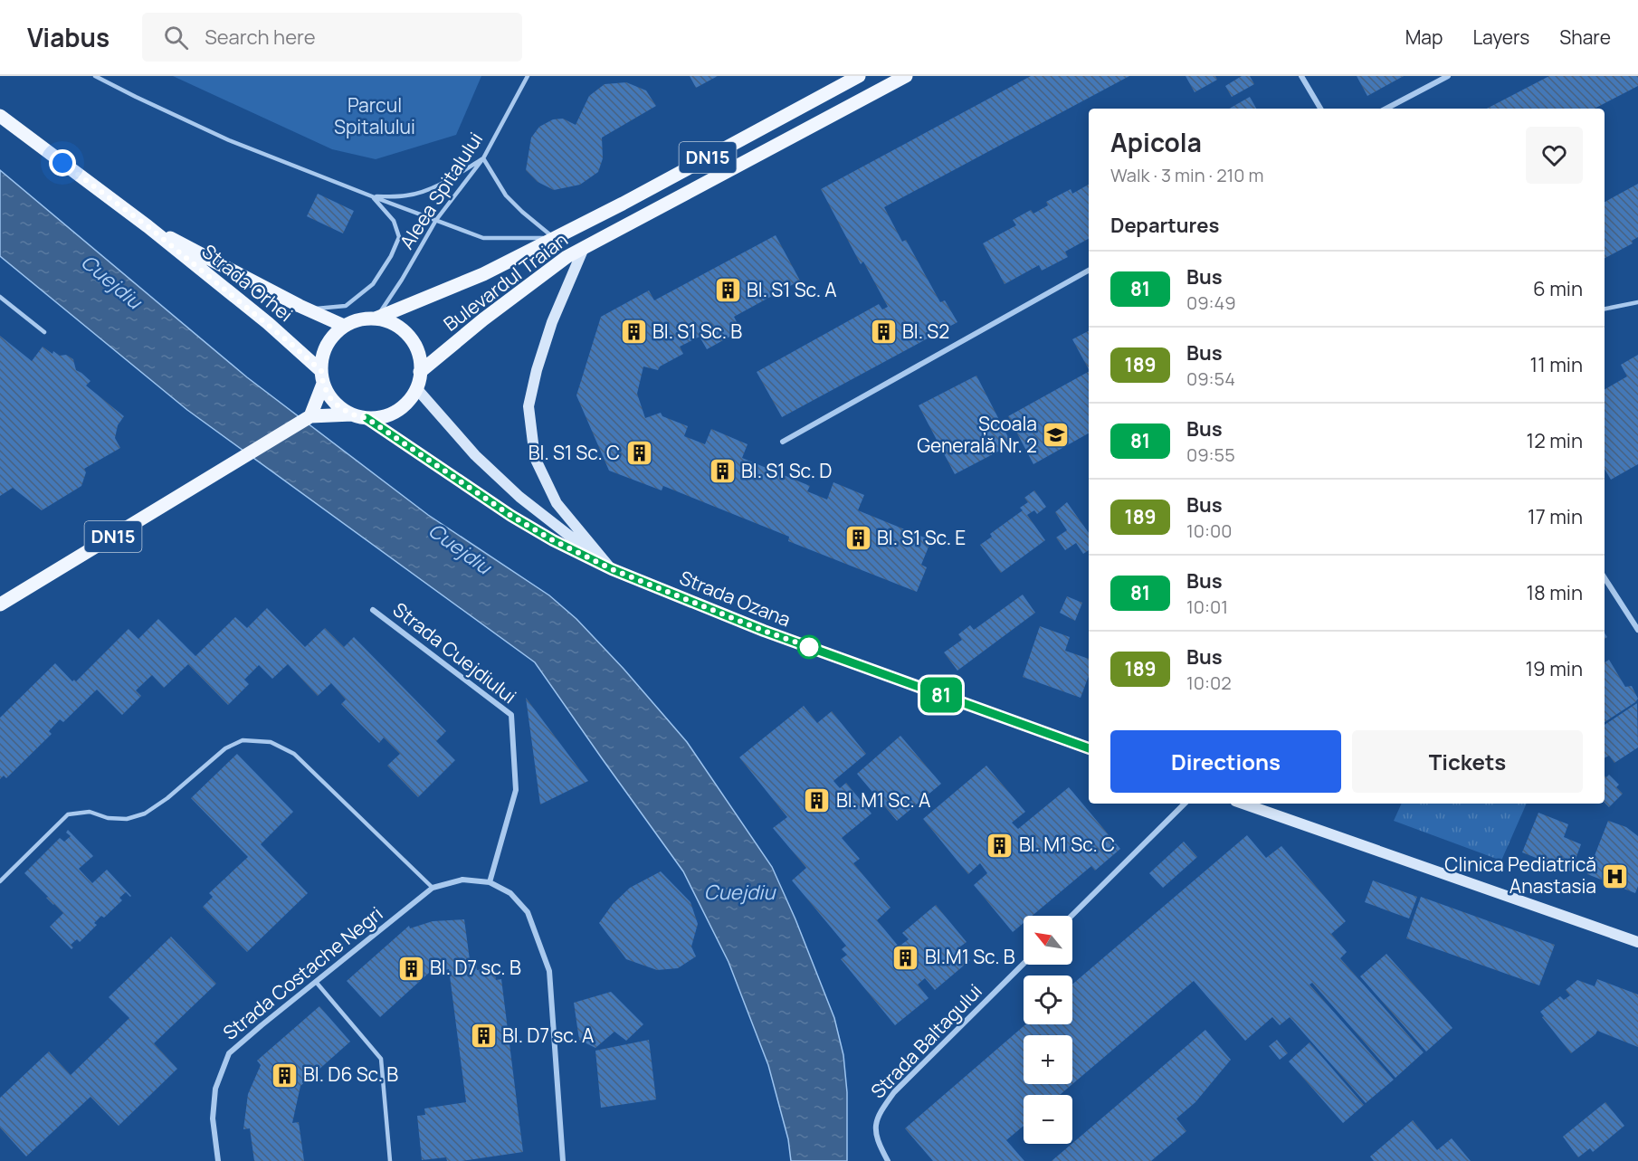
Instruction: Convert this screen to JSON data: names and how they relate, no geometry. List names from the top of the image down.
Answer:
{
  "streets": {
    "main road": ["DN15", "Bulevardul Traian", "Strada Orhei"],
    "street": [
      "Strada Ozana",
      "Strada Cuejdiului",
      "Strada Costache Negri",
      "Strada Baltagului"
    ],
    "lane": ["Aleea Spitalului"]
  },
  "crossings": [
    ["DN15", "Aleea Spitalului"],
    ["DN15", "Bulevardul Traian"],
    ["DN15", "Strada Orhei"],
    ["DN15", "Strada Ozana"],
    ["Aleea Spitalului", "Bulevardul Traian"],
    ["Aleea Spitalului", "Strada Orhei"],
    ["Aleea Spitalului", "Strada Ozana"],
    ["Bulevardul Traian", "Strada Orhei"],
    ["Bulevardul Traian", "Strada Ozana"],
    ["Strada Orhei", "Strada Ozana"]
  ],
  "water": ["Cuejdiu"],
  "parks": ["Parcul Spitalului"],
  "places": {
    "building": [
      "Bl. S1 Sc. A",
      "Bl. S1 Sc. B",
      "Bl. S2",
      "Bl. S1 Sc. C",
      "Bl. S1 Sc. D",
      "Bl. S1 Sc. E",
      "Bl. M1 Sc. A",
      "Bl. M1 Sc. C",
      "Bl.M1 Sc. B",
      "Bl. D7 sc. B",
      "Bl. D7 sc. A",
      "Bl. D6 Sc. B"
    ],
    "school or university": ["Școala Generală Nr. 2"],
    "hospital": ["Clinica Pediatrică Anastasia"]
  },
  "lines": ["bus line 81"],
  "north": "top left",
  "page": {
    "header": "Viabus",
    "search": "Search here",
    "nav": ["Map", "Layers", "Share"],
    "on_map": "81",
    "heading": [
      ["Apicola", "Walk · 3 min · 210 m"],
      "Departures"
    ],
    "list": [
      {
        "mark": "81",
        "name": "Bus",
        "note": "09:49",
        "value": "6 min"
      },
      {
        "mark": "189",
        "name": "Bus",
        "note": "09:54",
        "value": "11 min"
      },
      {
        "mark": "81",
        "name": "Bus",
        "note": "09:55",
        "value": "12 min"
      },
      {
        "mark": "189",
        "name": "Bus",
        "note": "10:00",
        "value": "17 min"
      },
      {
        "mark": "81",
        "name": "Bus",
        "note": "10:01",
        "value": "18 min"
      },
      {
        "mark": "189",
        "name": "Bus",
        "note": "10:02",
        "value": "19 min"
      }
    ],
    "buttons": ["Directions", "Tickets"],
    "map_buttons": ["+", "−"]
  }
}
